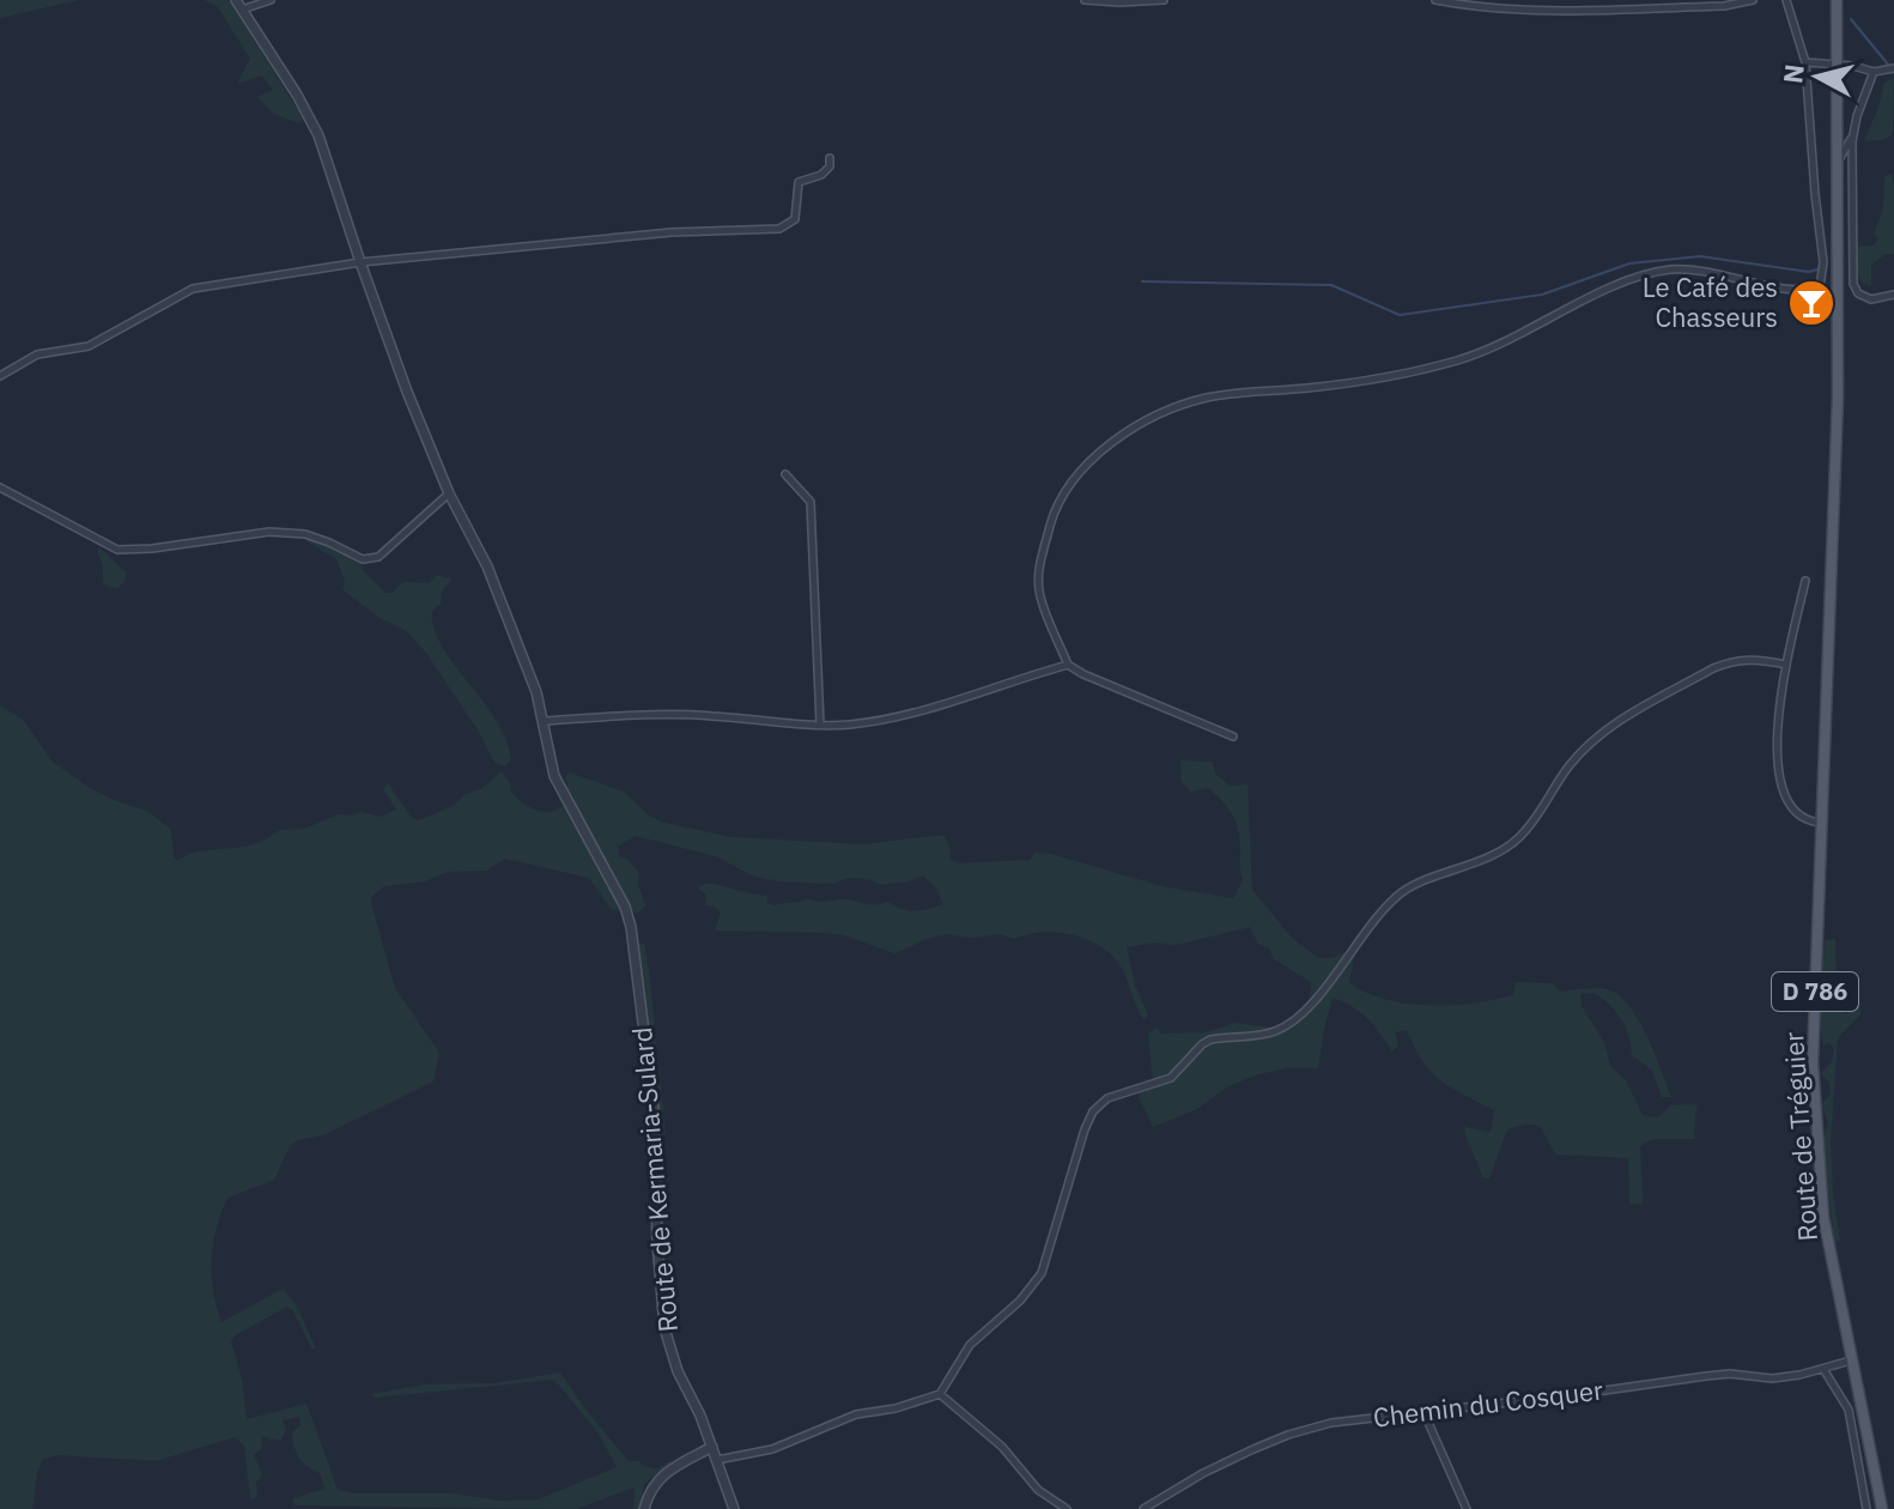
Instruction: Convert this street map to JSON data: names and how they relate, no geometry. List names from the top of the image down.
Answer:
{
  "streets": {
    "main road": ["D 786", "Route de Tréguier"],
    "street": ["Route de Kermaria-Sulard", "Chemin du Cosquer"]
  },
  "crossings": [
    ["D 786", "Route de Tréguier"],
    ["Route de Tréguier", "Chemin du Cosquer"]
  ],
  "places": {
    "bar": ["Le Café des Chasseurs"]
  },
  "north": "left"
}
